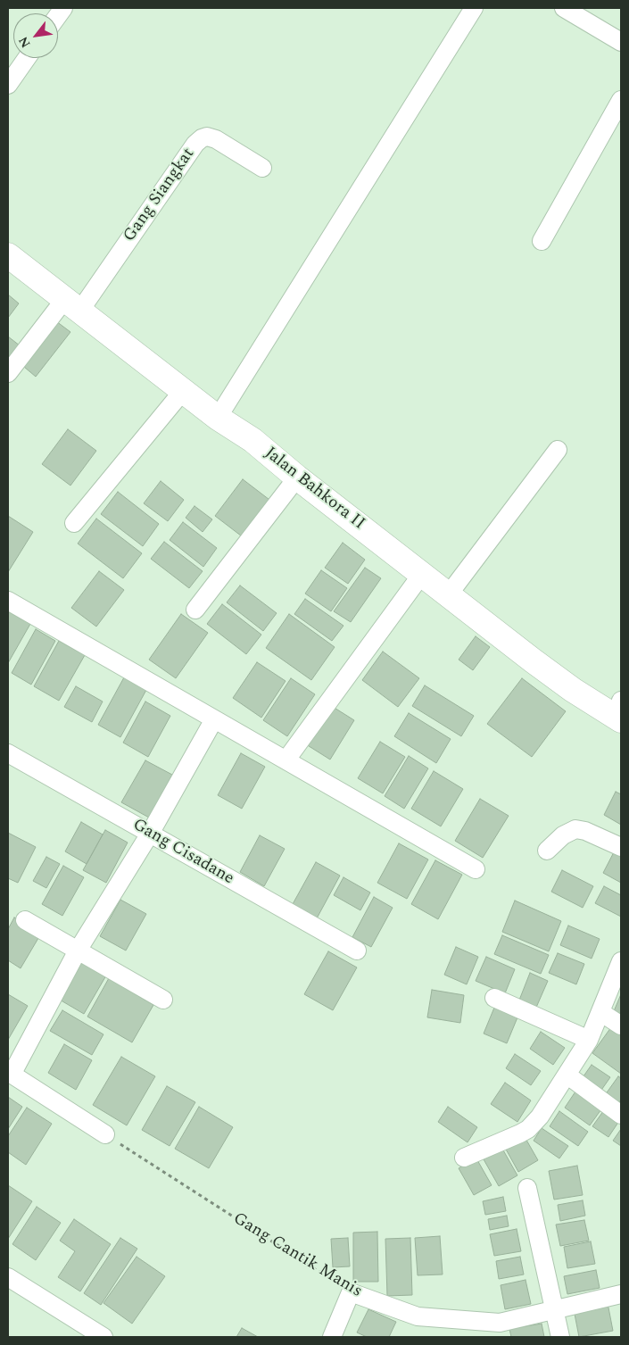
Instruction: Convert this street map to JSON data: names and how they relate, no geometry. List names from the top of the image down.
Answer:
{
  "streets": {
    "street": [
      "Gang Siangkat",
      "Jalan Bahkora II",
      "Gang Cisadane",
      "Gang Cantik Manis"
    ]
  },
  "crossings": [
    ["Gang Siangkat", "Jalan Bahkora II"]
  ],
  "north": "bottom left"
}
